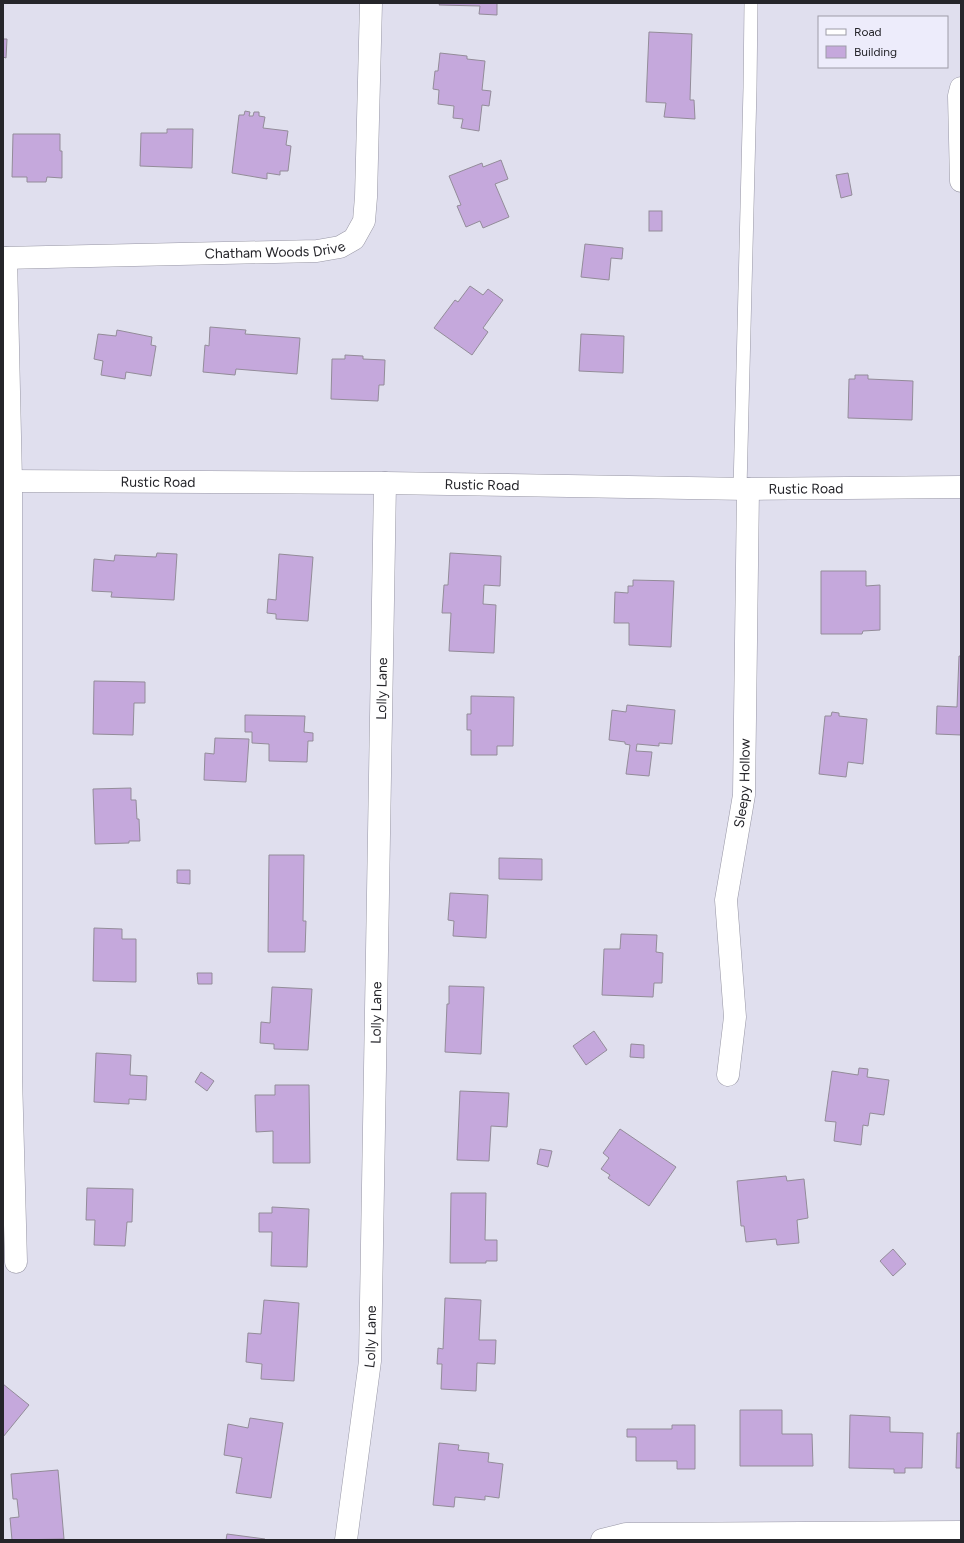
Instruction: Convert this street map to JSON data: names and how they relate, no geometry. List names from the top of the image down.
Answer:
{
  "streets": {
    "street": [
      "Chatham Woods Drive",
      "Rustic Road",
      "Lolly Lane",
      "Sleepy Hollow"
    ]
  },
  "crossings": [
    ["Rustic Road", "Lolly Lane"],
    ["Rustic Road", "Sleepy Hollow"]
  ],
  "legend": ["Road", "Building"]
}
